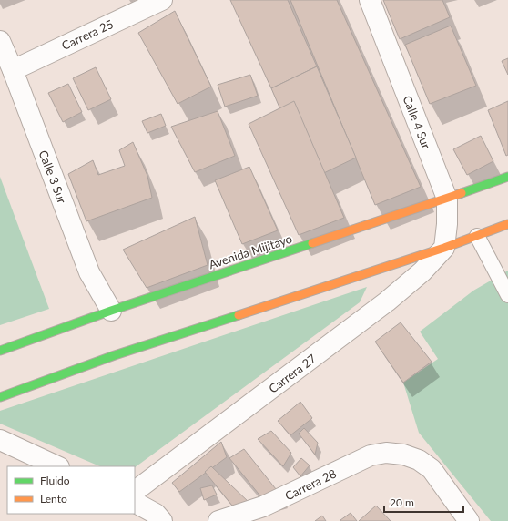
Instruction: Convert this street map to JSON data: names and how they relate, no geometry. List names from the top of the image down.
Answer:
{
  "streets": {
    "main road": ["Avenida Mijitayo"],
    "street": [
      "Carrera 25",
      "Calle 4 Sur",
      "Calle 3 Sur",
      "Carrera 27",
      "Carrera 28"
    ]
  },
  "crossings": [
    ["Carrera 25", "Calle 3 Sur"],
    ["Calle 4 Sur", "Avenida Mijitayo"],
    ["Calle 4 Sur", "Carrera 27"],
    ["Calle 3 Sur", "Avenida Mijitayo"]
  ],
  "legend": ["Fluido", "Lento"],
  "scale_bar": "20 m"
}
